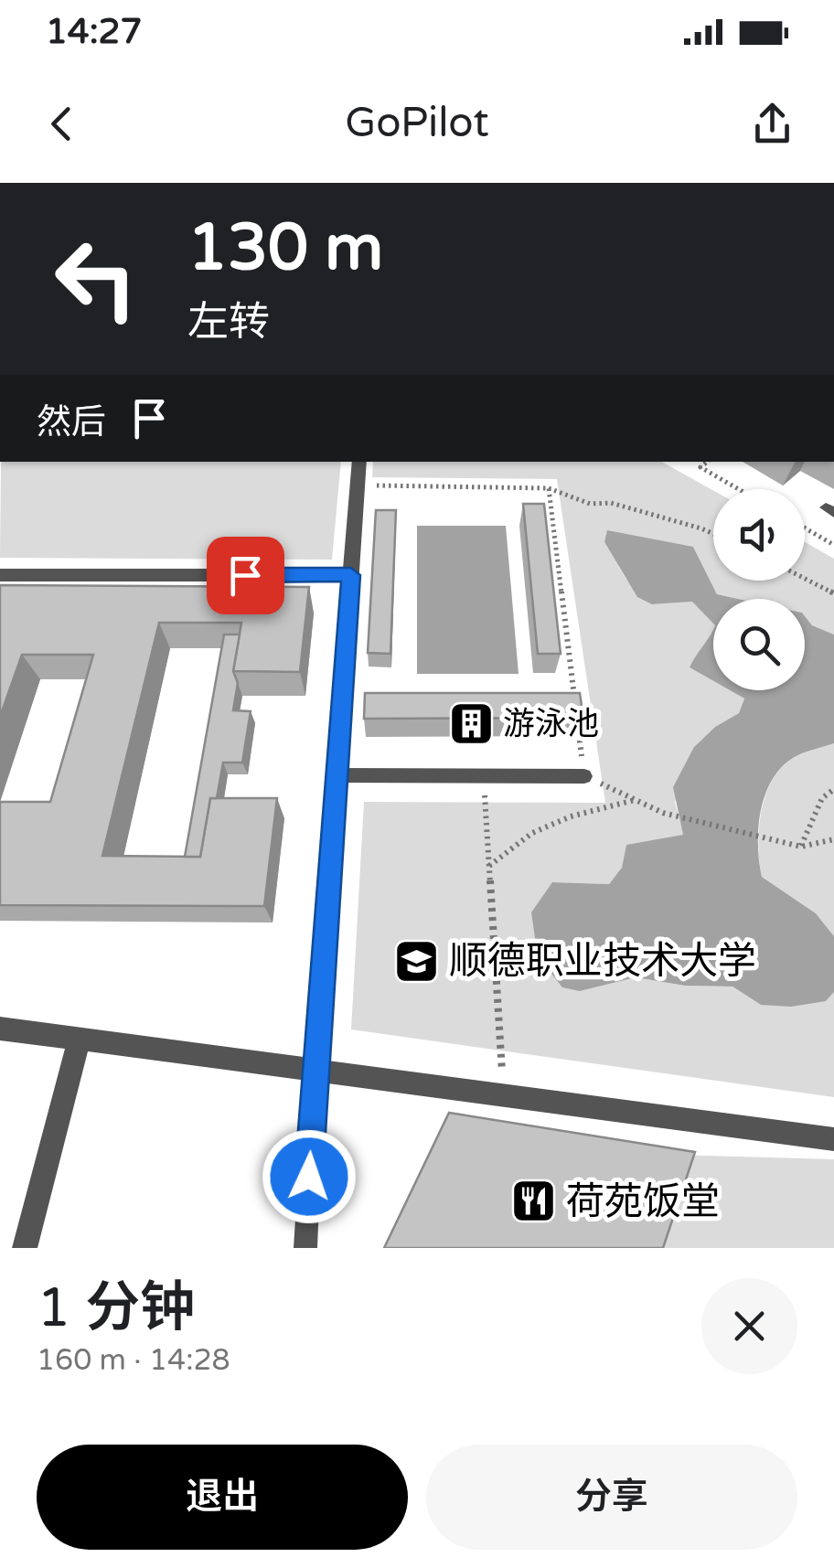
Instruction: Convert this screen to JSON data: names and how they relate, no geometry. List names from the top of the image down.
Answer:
{
  "places": {
    "building": ["游泳池"],
    "school or university": ["顺德职业技术大学"],
    "restaurant": ["荷苑饭堂"]
  },
  "page": {
    "status": "14:27",
    "header": "GoPilot",
    "turn": ["130 m", "左转"],
    "then": "然后",
    "heading": ["1 分钟", "160 m · 14:28"],
    "buttons": ["退出", "分享"]
  }
}
